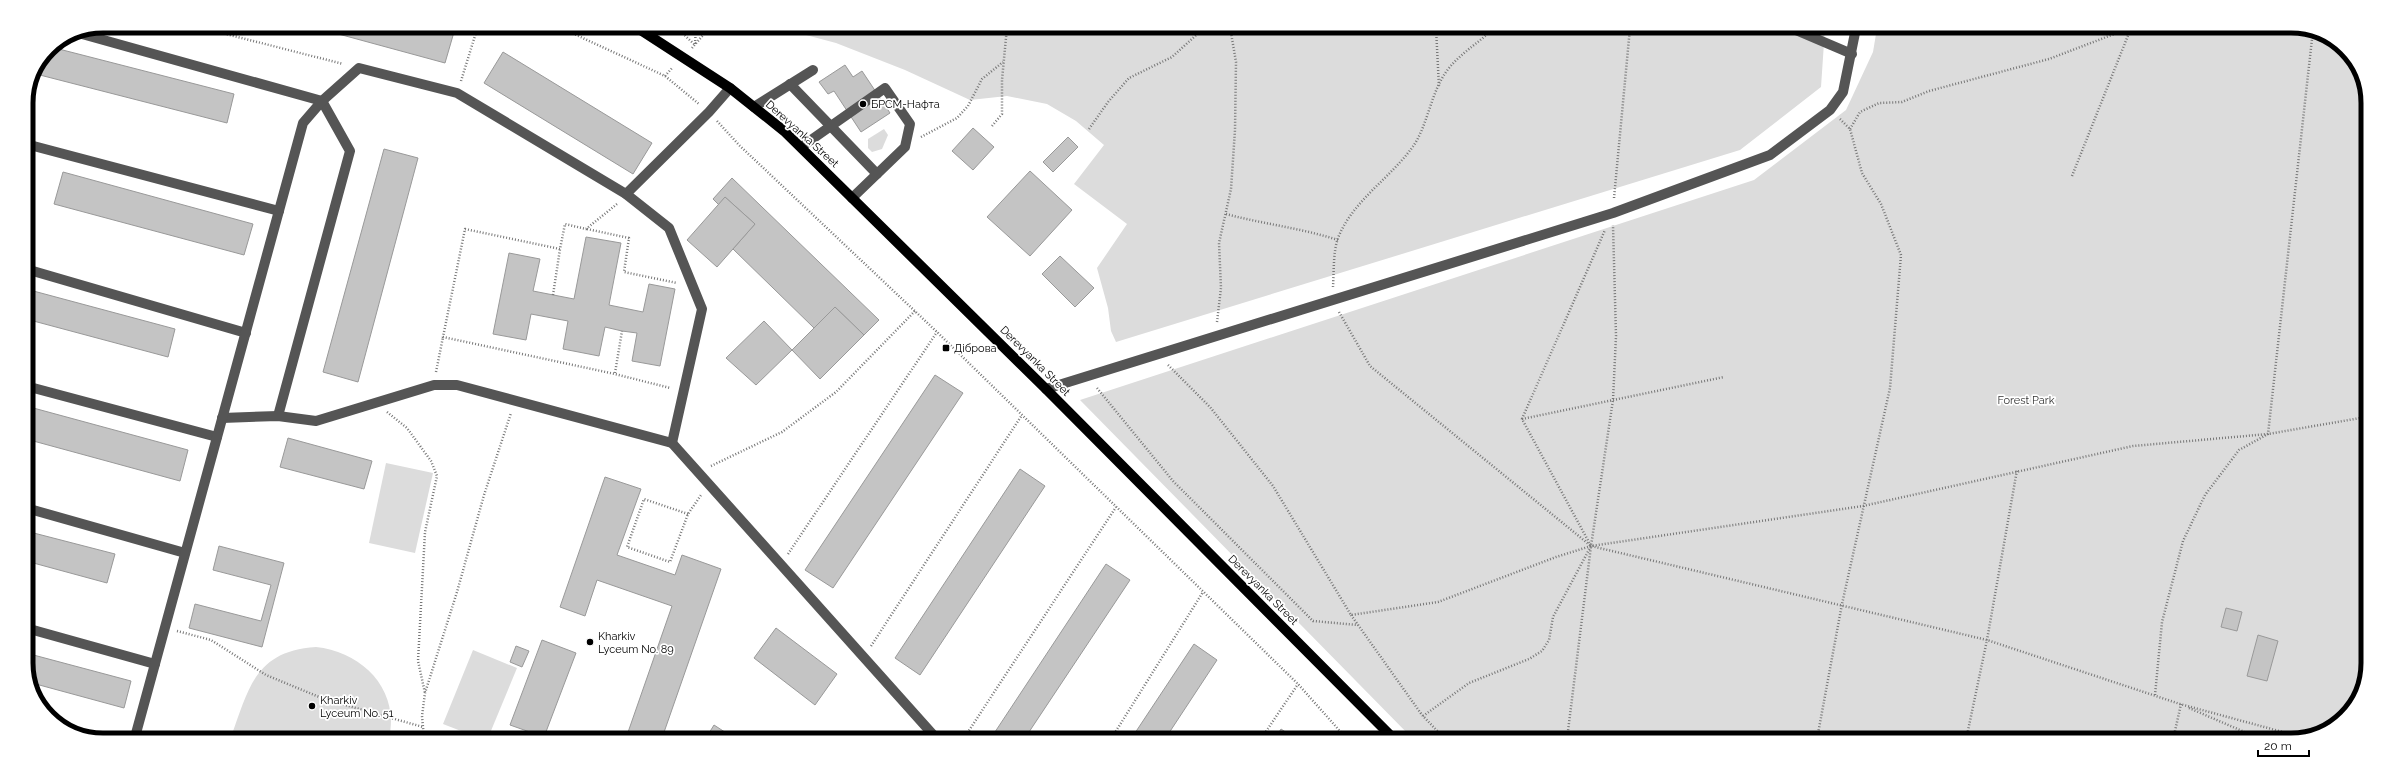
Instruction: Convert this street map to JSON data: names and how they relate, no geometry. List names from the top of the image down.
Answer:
{
  "streets": {
    "main road": ["Derevyanka Street"]
  },
  "parks": ["Forest Park"],
  "places": {
    "other": ["БРСМ-Нафта", "Kharkiv Lyceum No. 89", "Kharkiv Lyceum No. 51"],
    "transit": ["Діброва"]
  },
  "scale_bar": "20 m"
}
